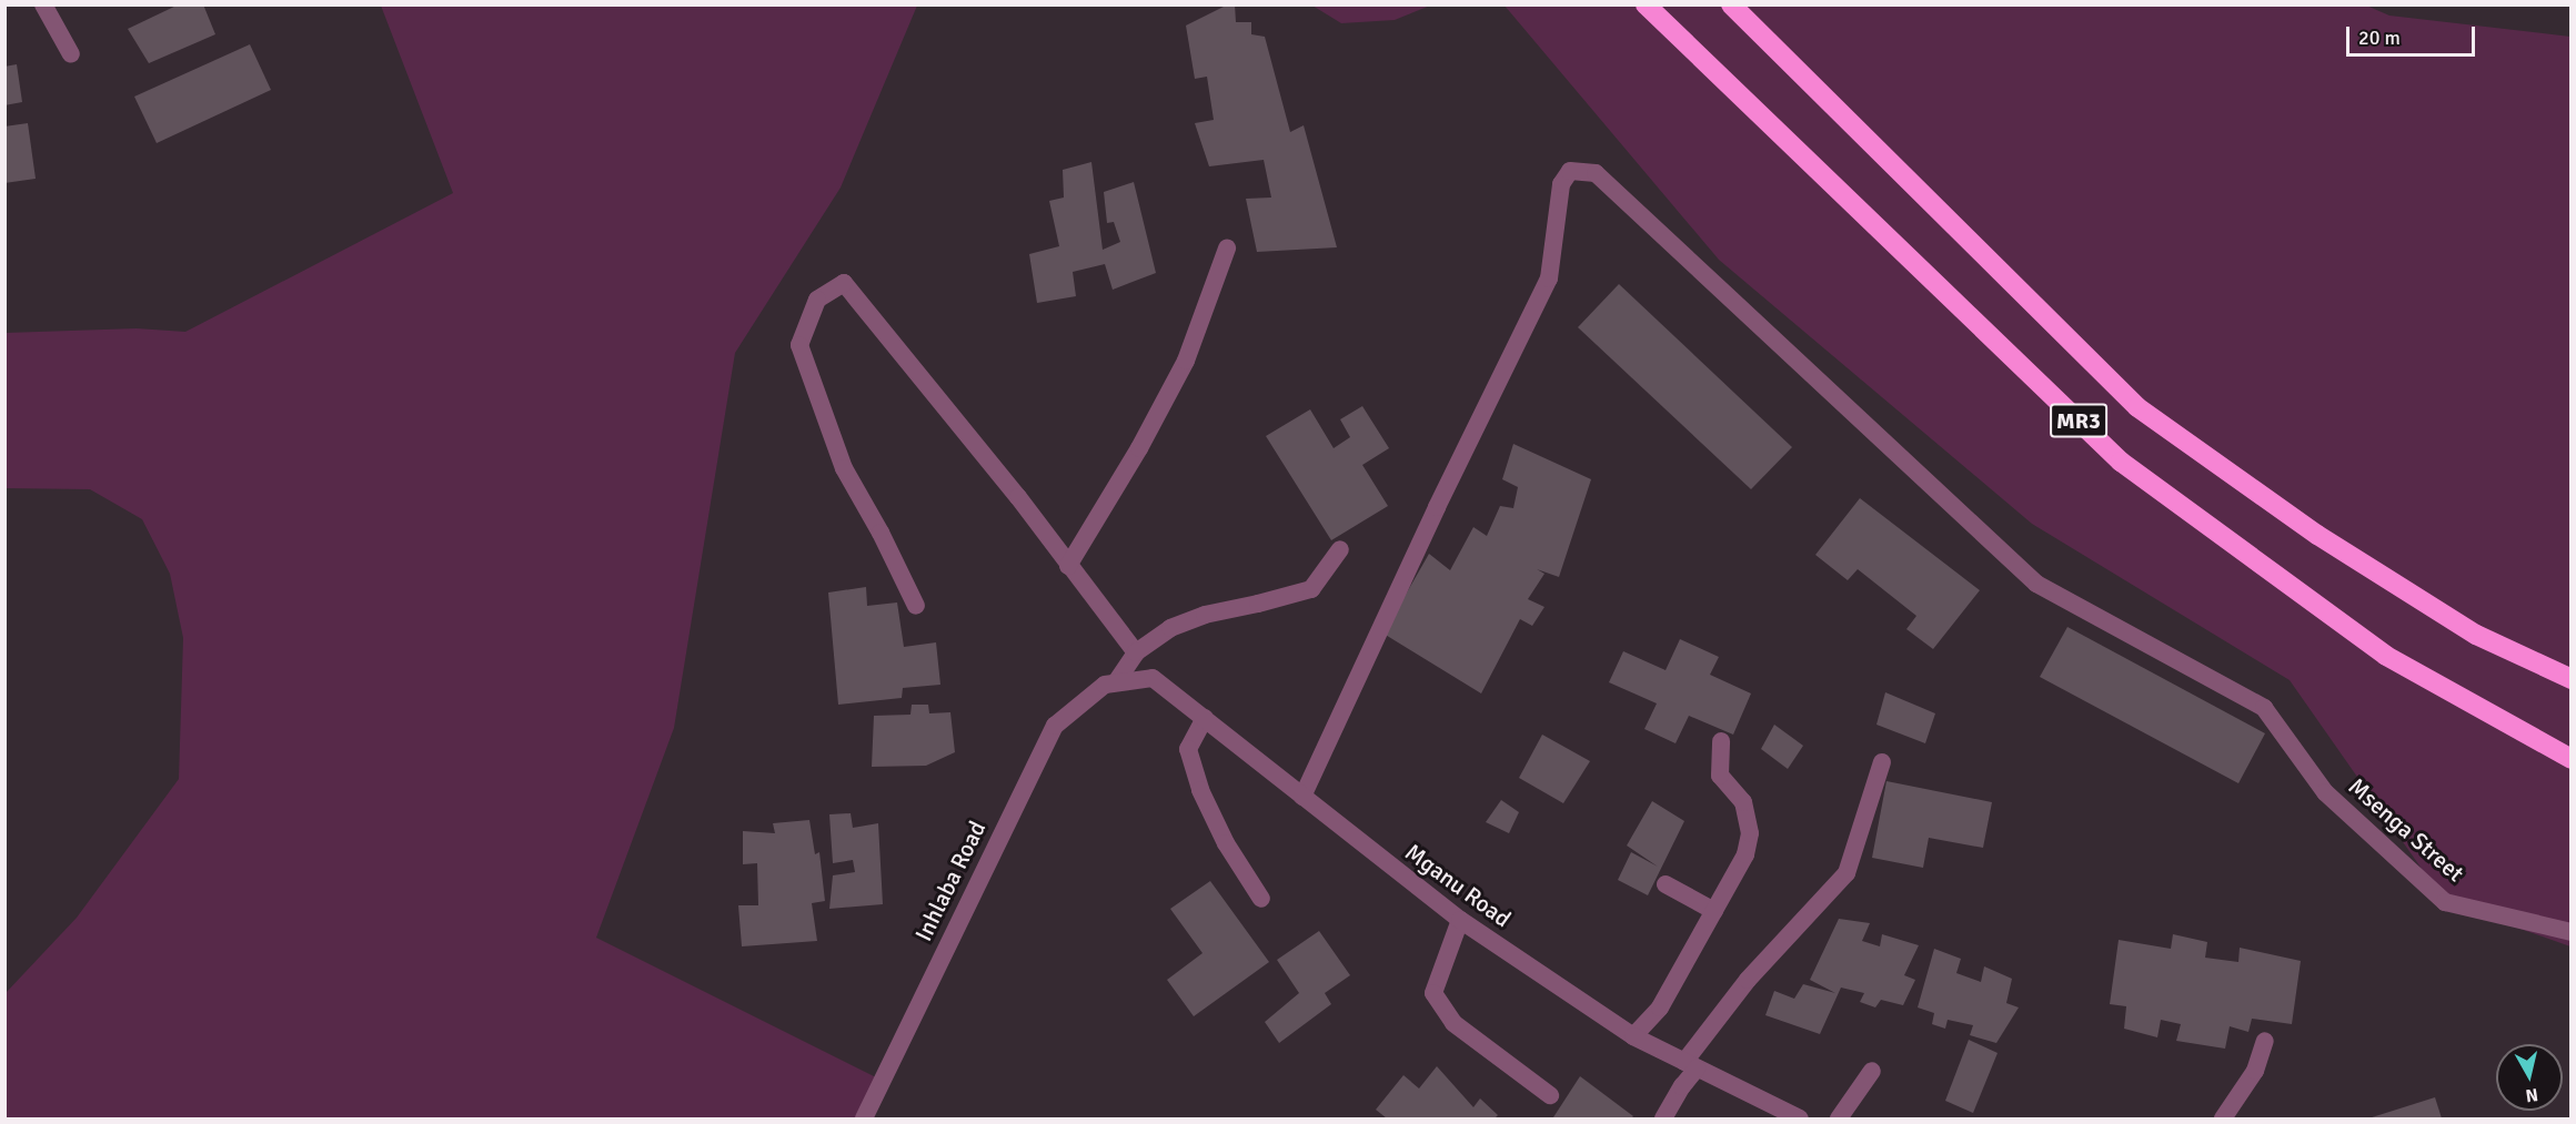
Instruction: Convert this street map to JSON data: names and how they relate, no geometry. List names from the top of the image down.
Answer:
{
  "streets": {
    "highway": ["MR3"],
    "street": ["Msenga Street", "Inhlaba Road", "Mganu Road"]
  },
  "crossings": [
    ["Msenga Street", "Mganu Road"],
    ["Inhlaba Road", "Mganu Road"]
  ],
  "scale_bar": "20 m",
  "north": "bottom"
}
